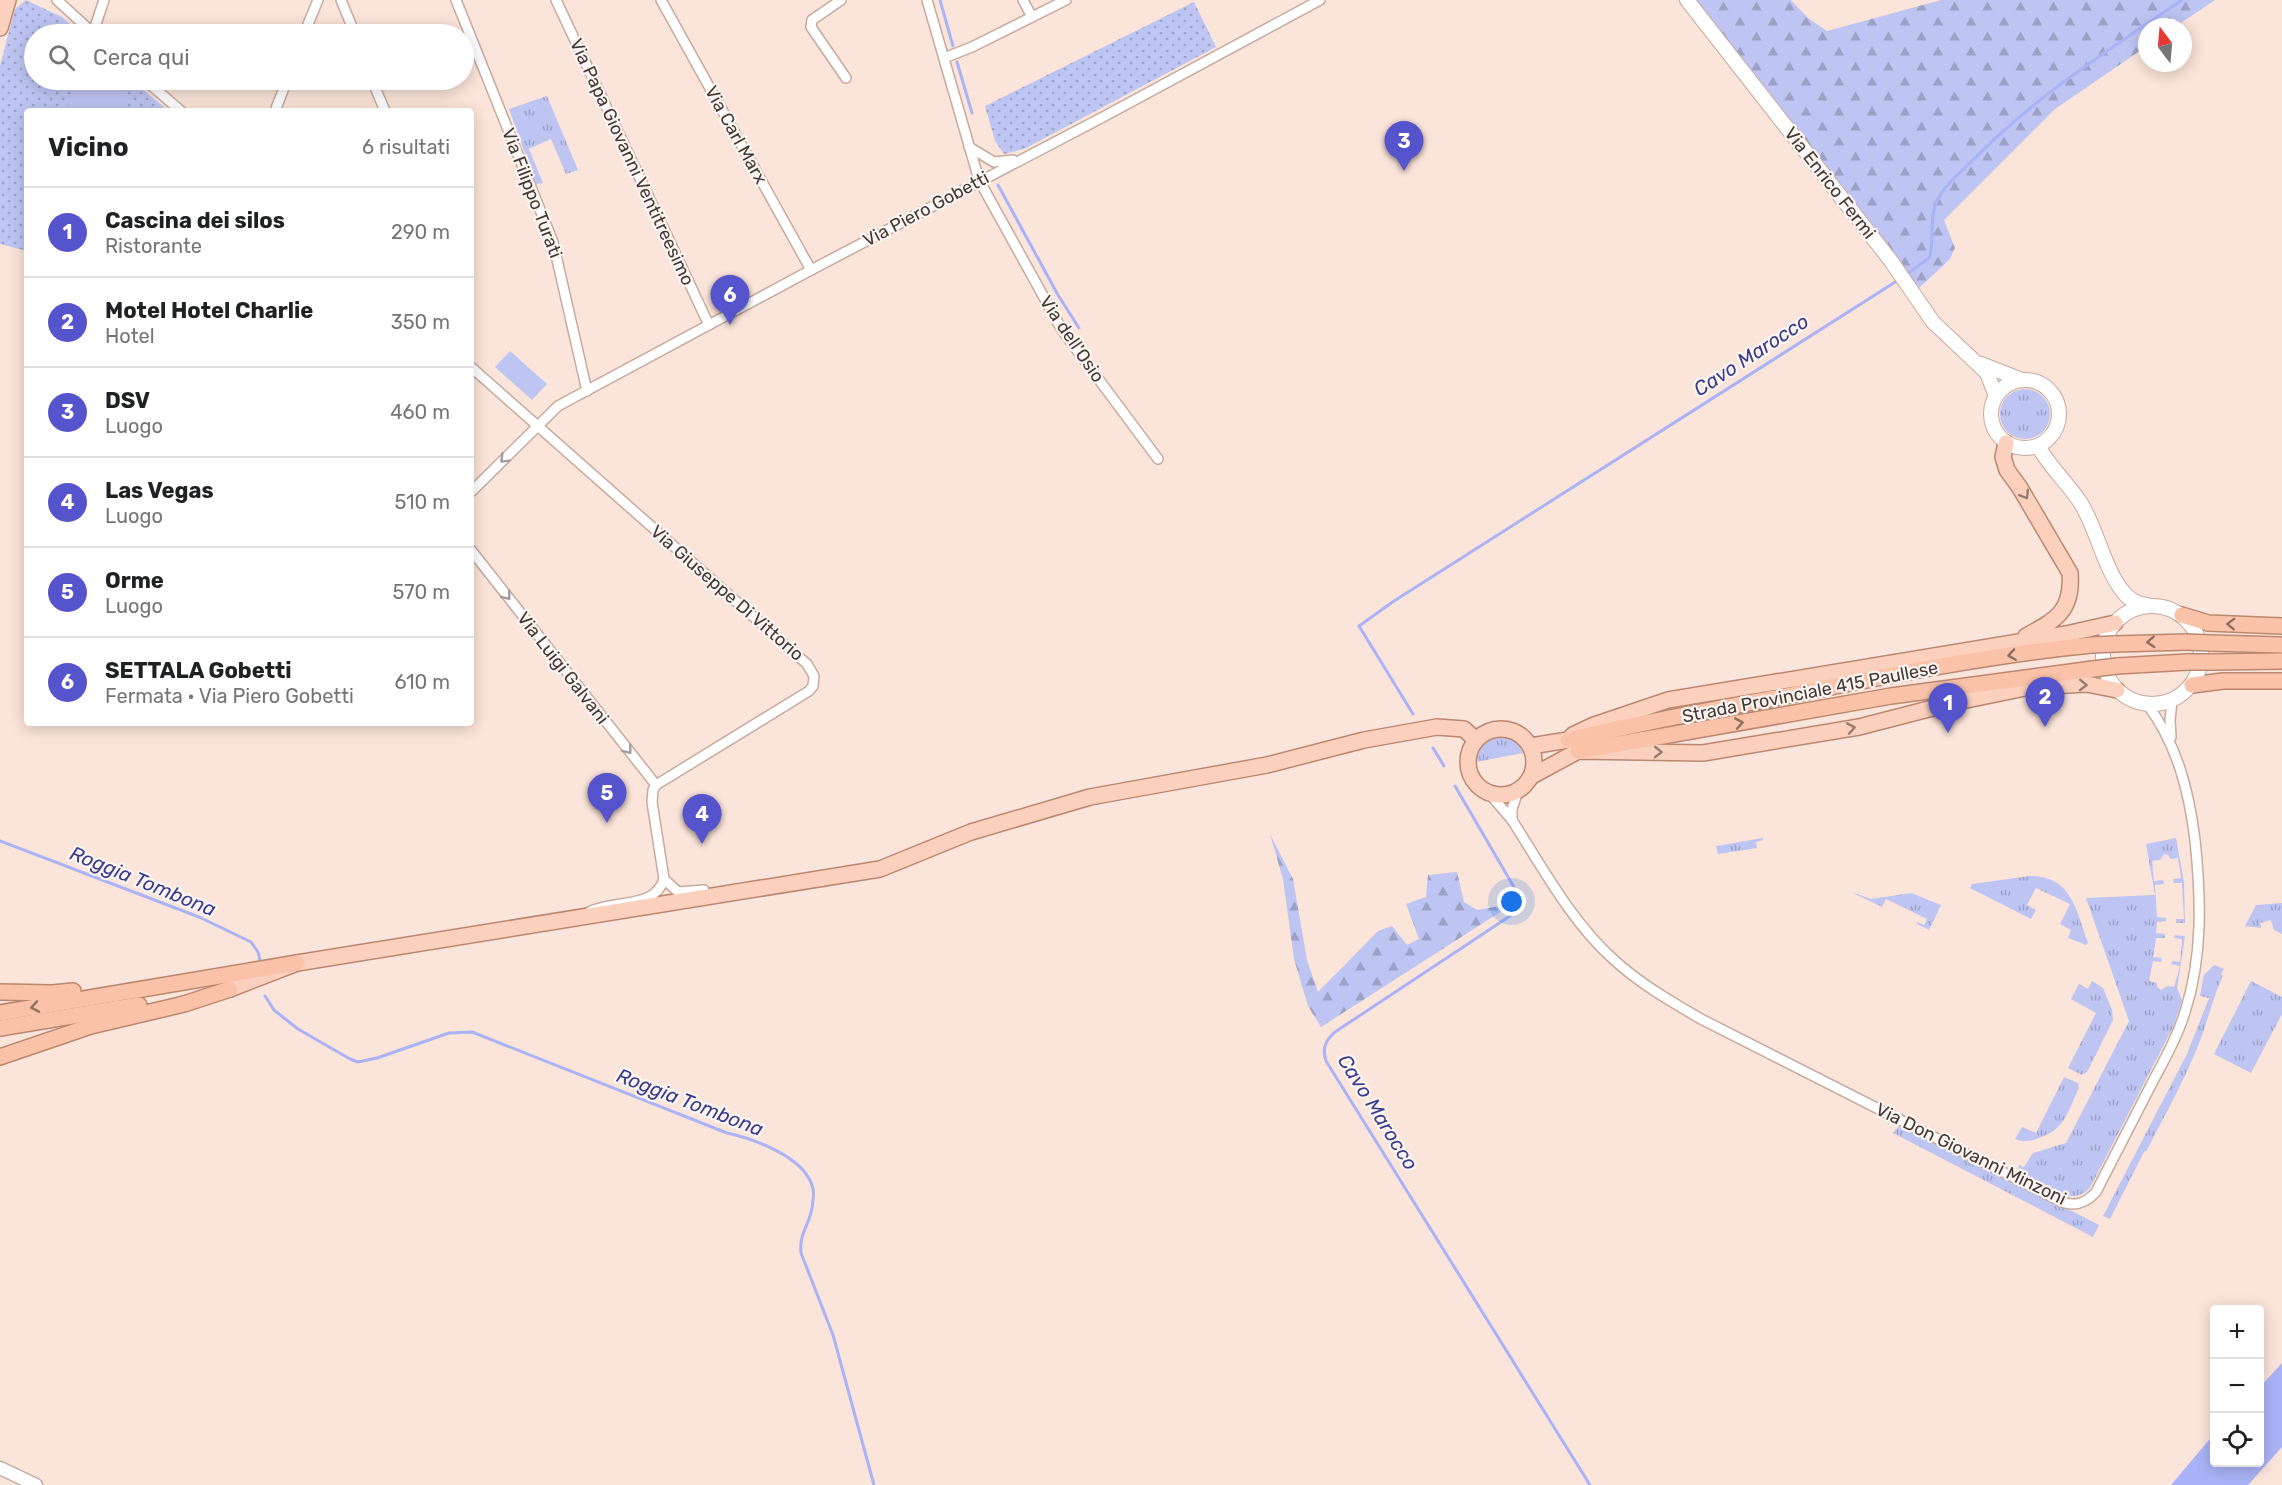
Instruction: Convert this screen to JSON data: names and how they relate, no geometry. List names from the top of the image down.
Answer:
{
  "streets": {
    "highway": ["Strada Provinciale 415 Paullese"],
    "main road": ["Via Enrico Fermi"],
    "street": [
      "Via Carl Marx",
      "Via Papa Giovanni Ventitreesimo",
      "Via Filippo Turati",
      "Via Piero Gobetti",
      "Via dell'Osio",
      "Via Giuseppe Di Vittorio",
      "Via Luigi Galvani",
      "Via Don Giovanni Minzoni"
    ]
  },
  "crossings": [
    ["Via Carl Marx", "Via Piero Gobetti"],
    ["Via Papa Giovanni Ventitreesimo", "Via Piero Gobetti"],
    ["Via Filippo Turati", "Via Piero Gobetti"],
    ["Via Piero Gobetti", "Via dell'Osio"],
    ["Via Piero Gobetti", "Via Giuseppe Di Vittorio"],
    ["Via Giuseppe Di Vittorio", "Via Luigi Galvani"],
    ["Strada Provinciale 415 Paullese", "Via Don Giovanni Minzoni"]
  ],
  "one_way": ["Via Luigi Galvani"],
  "water": ["Cavo Marocco", "Roggia Tombona"],
  "north": "top",
  "page": {
    "search": "Cerca qui",
    "heading": ["Vicino", "6 risultati"],
    "pins": [
      "3",
      "6",
      "2",
      "1",
      "5",
      "4"
    ],
    "list": [
      {
        "mark": "1",
        "name": "Cascina dei silos",
        "note": "Ristorante",
        "value": "290 m"
      },
      {
        "mark": "2",
        "name": "Motel Hotel Charlie",
        "note": "Hotel",
        "value": "350 m"
      },
      {
        "mark": "3",
        "name": "DSV",
        "note": "Luogo",
        "value": "460 m"
      },
      {
        "mark": "4",
        "name": "Las Vegas",
        "note": "Luogo",
        "value": "510 m"
      },
      {
        "mark": "5",
        "name": "Orme",
        "note": "Luogo",
        "value": "570 m"
      },
      {
        "mark": "6",
        "name": "SETTALA Gobetti",
        "note": "Fermata · Via Piero Gobetti",
        "value": "610 m"
      }
    ],
    "map_buttons": ["+", "−"]
  }
}
